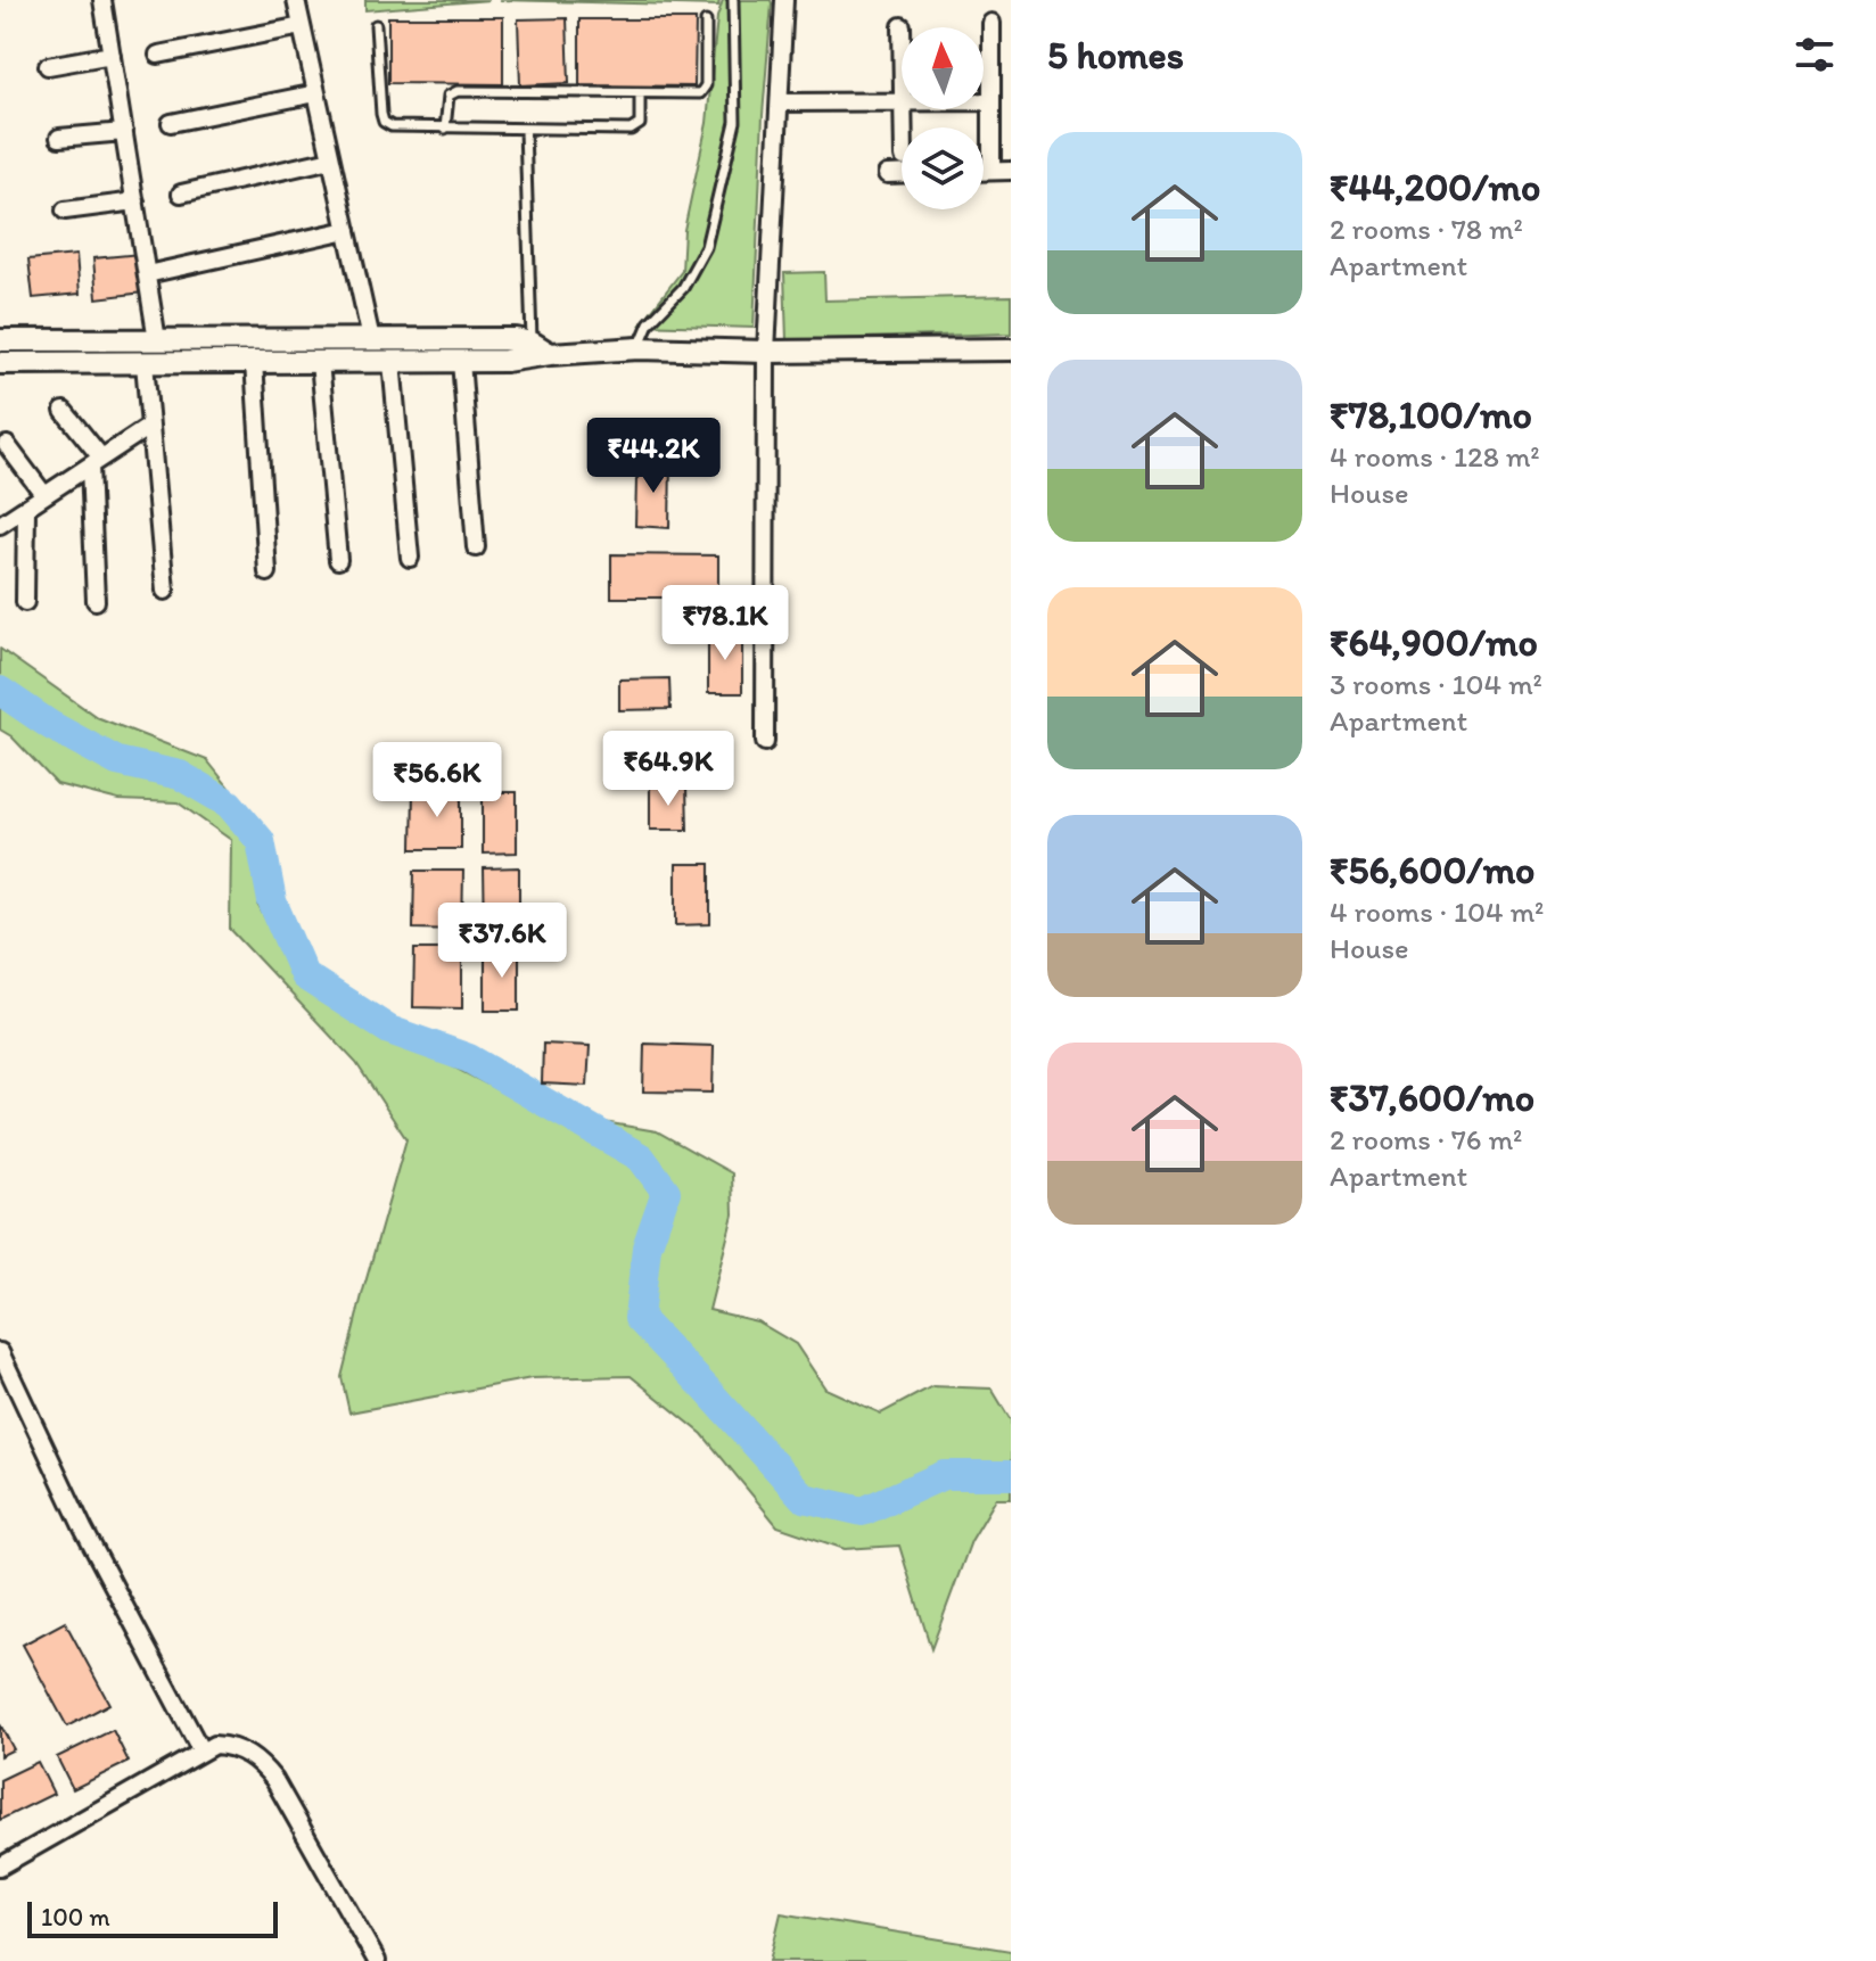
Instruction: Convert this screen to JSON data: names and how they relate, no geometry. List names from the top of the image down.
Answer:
{
  "scale_bar": "100 m",
  "north": "top",
  "page": {
    "heading": "5 homes",
    "list": [
      {
        "name": "₹44,200/mo",
        "note": "2 rooms · 78 m² · Apartment"
      },
      {
        "name": "₹78,100/mo",
        "note": "4 rooms · 128 m² · House"
      },
      {
        "name": "₹64,900/mo",
        "note": "3 rooms · 104 m² · Apartment"
      },
      {
        "name": "₹56,600/mo",
        "note": "4 rooms · 104 m² · House"
      },
      {
        "name": "₹37,600/mo",
        "note": "2 rooms · 76 m² · Apartment"
      }
    ],
    "price": [
      "₹44.2K",
      "₹78.1K",
      "₹64.9K",
      "₹56.6K",
      "₹37.6K"
    ],
    "scale": "100 m"
  }
}
